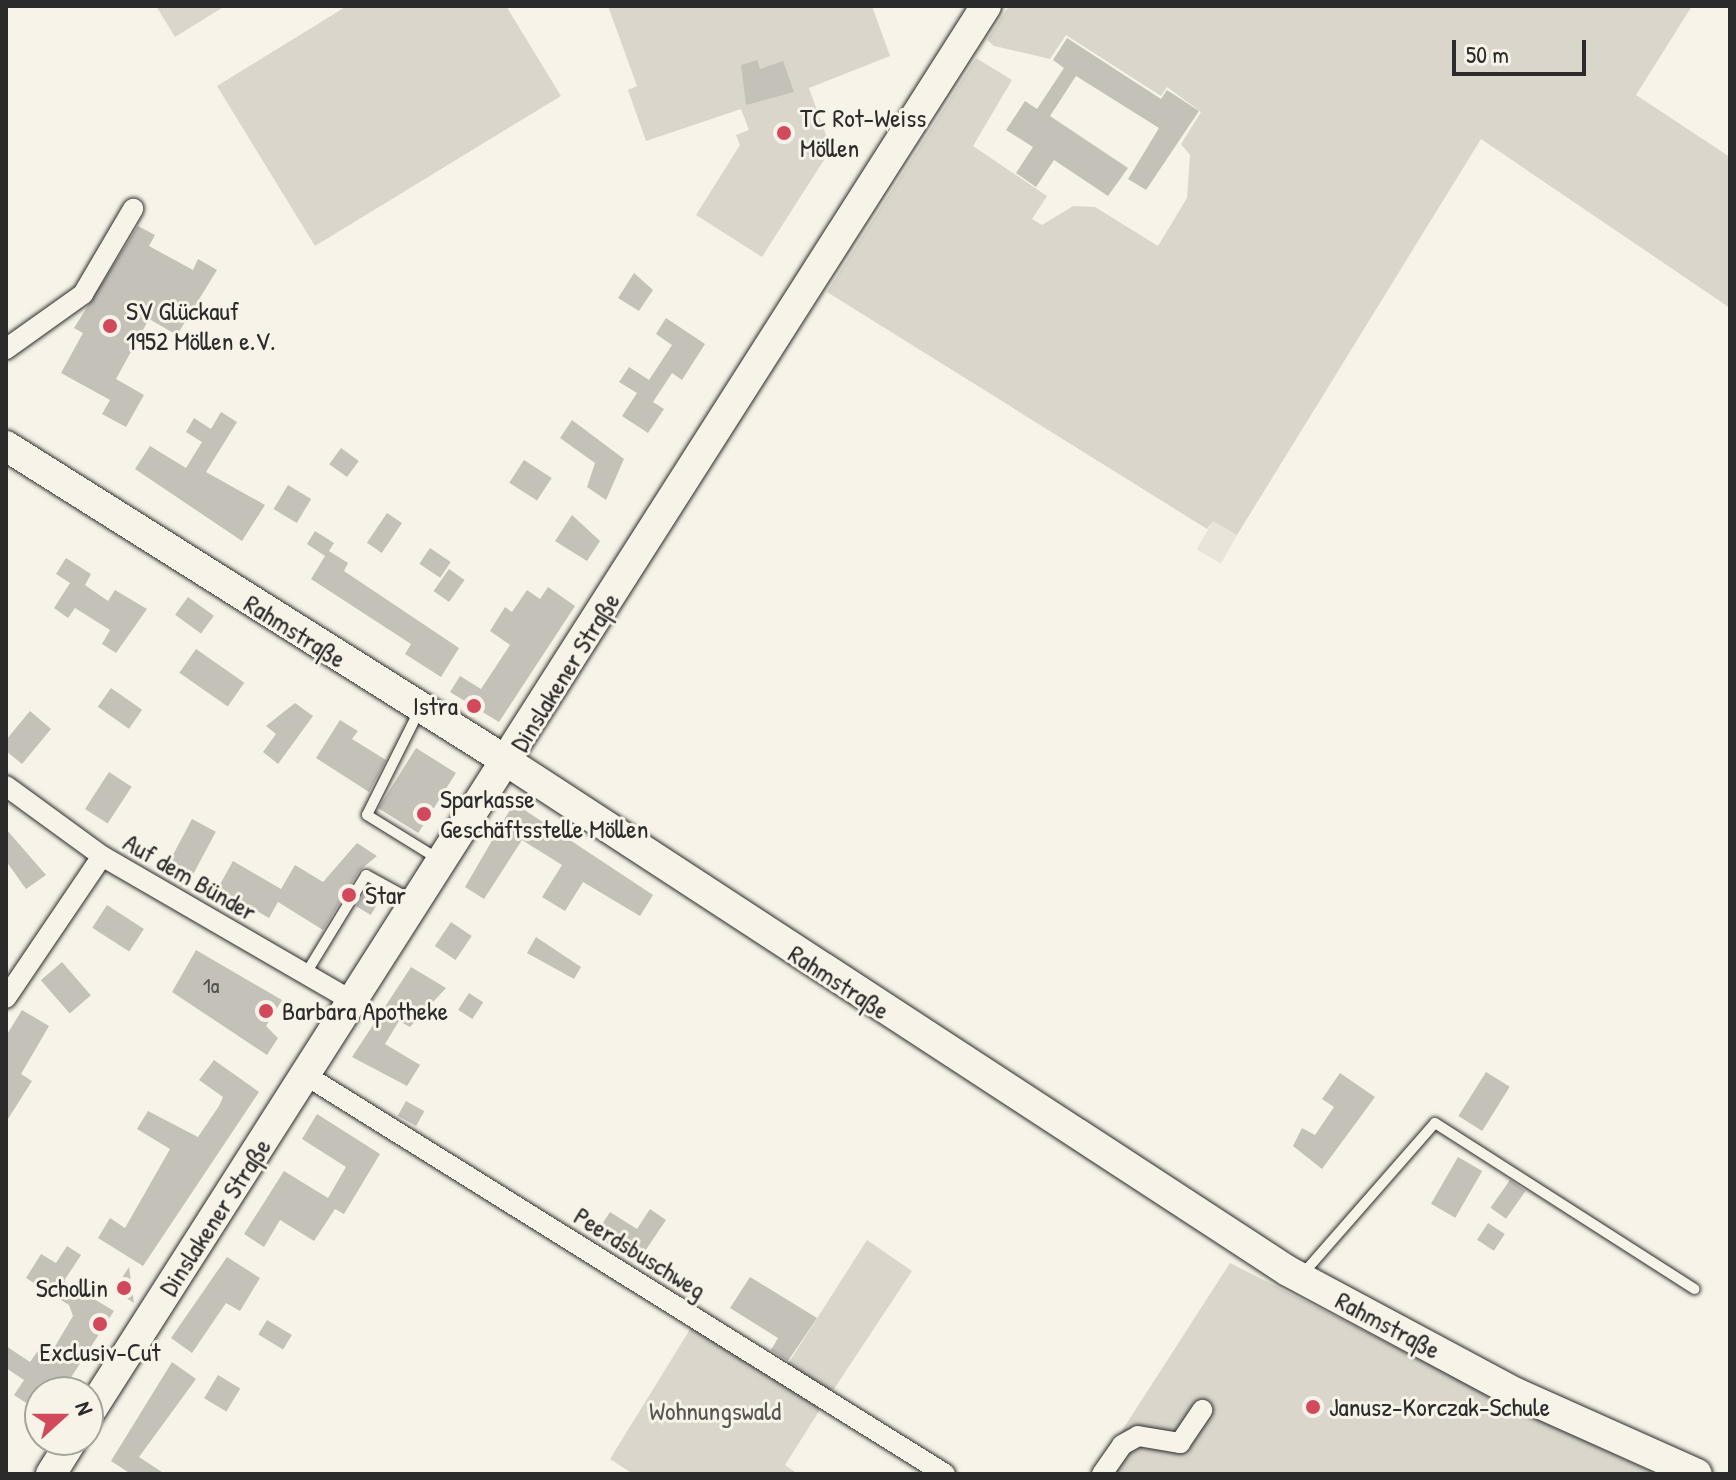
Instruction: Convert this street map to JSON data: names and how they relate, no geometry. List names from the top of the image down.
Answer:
{
  "streets": {
    "main road": ["Rahmstraße", "Dinslakener Straße"],
    "street": ["Auf dem Bünder", "Peerdsbuschweg"]
  },
  "crossings": [
    ["Rahmstraße", "Dinslakener Straße"],
    ["Dinslakener Straße", "Auf dem Bünder"],
    ["Dinslakener Straße", "Peerdsbuschweg"]
  ],
  "parks": ["Wohnungswald"],
  "places": [
    "TC Rot-Weiss Möllen",
    "SV Glückauf 1952 Möllen e.V.",
    "Istra",
    "Sparkasse Geschäftsstelle Möllen",
    "Star",
    "Barbara Apotheke",
    "Schollin",
    "Exclusiv-Cut",
    "Janusz-Korczak-Schule"
  ],
  "house_numbers": ["1a"],
  "scale_bar": "50 m",
  "north": "right"
}
